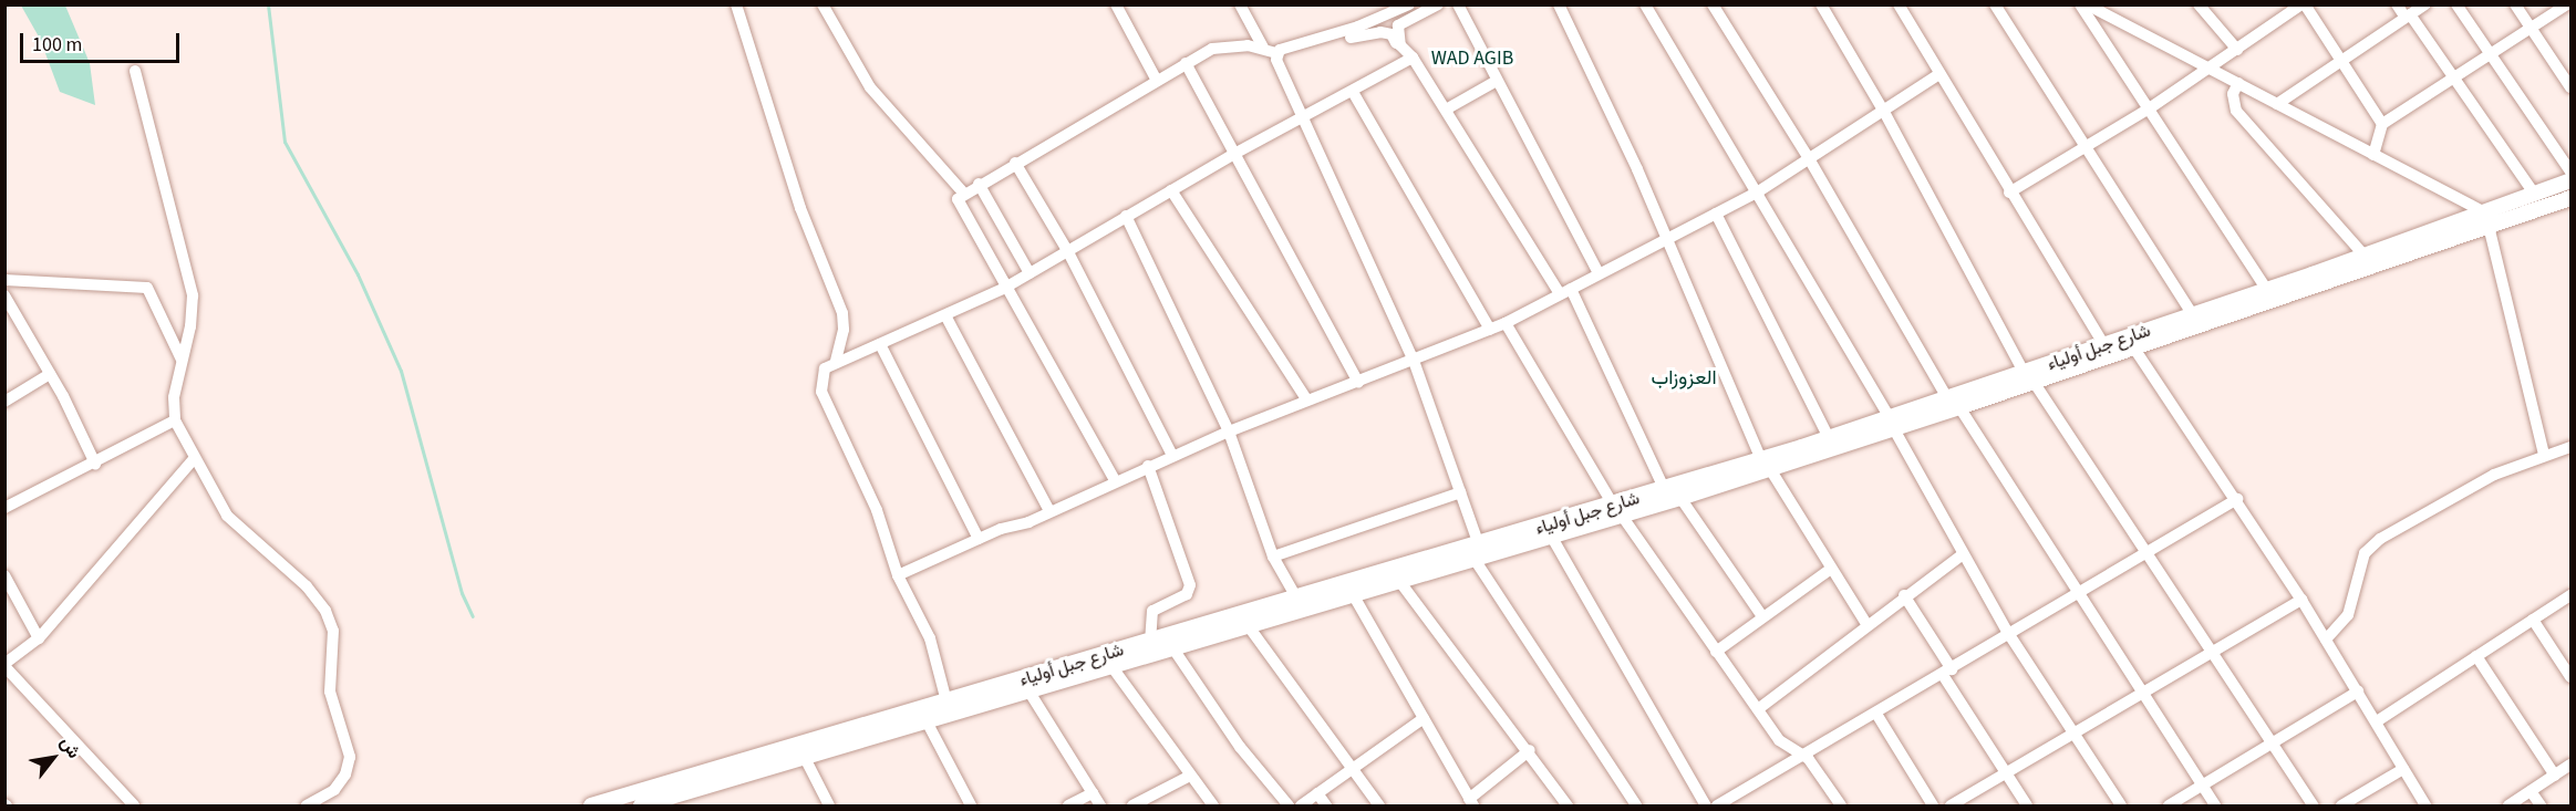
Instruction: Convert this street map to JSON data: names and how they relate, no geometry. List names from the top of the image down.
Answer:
{
  "streets": {
    "main road": ["شارع جبل أولياء"]
  },
  "districts": ["WAD AGIB", "العزوزاب"],
  "scale_bar": "100 m",
  "north": "top right"
}
